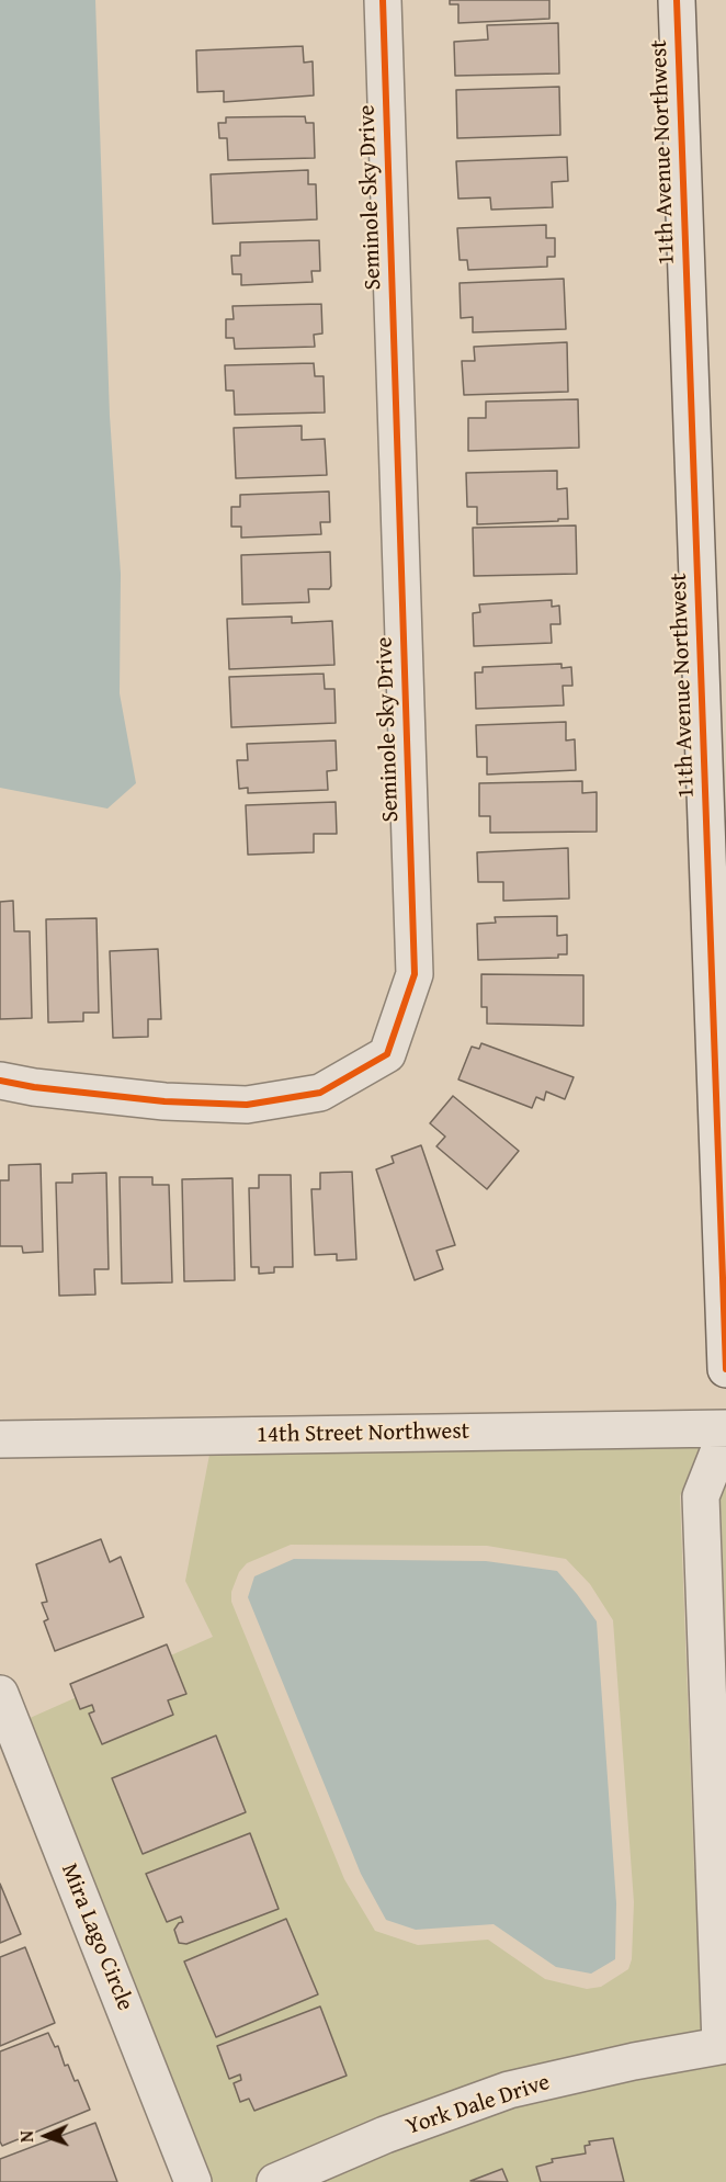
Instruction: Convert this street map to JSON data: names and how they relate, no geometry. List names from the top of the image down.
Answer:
{
  "streets": {
    "street": [
      "11th Avenue Northwest",
      "Seminole Sky Drive",
      "14th Street Northwest",
      "Mira Lago Circle",
      "York Dale Drive"
    ]
  },
  "north": "left"
}
